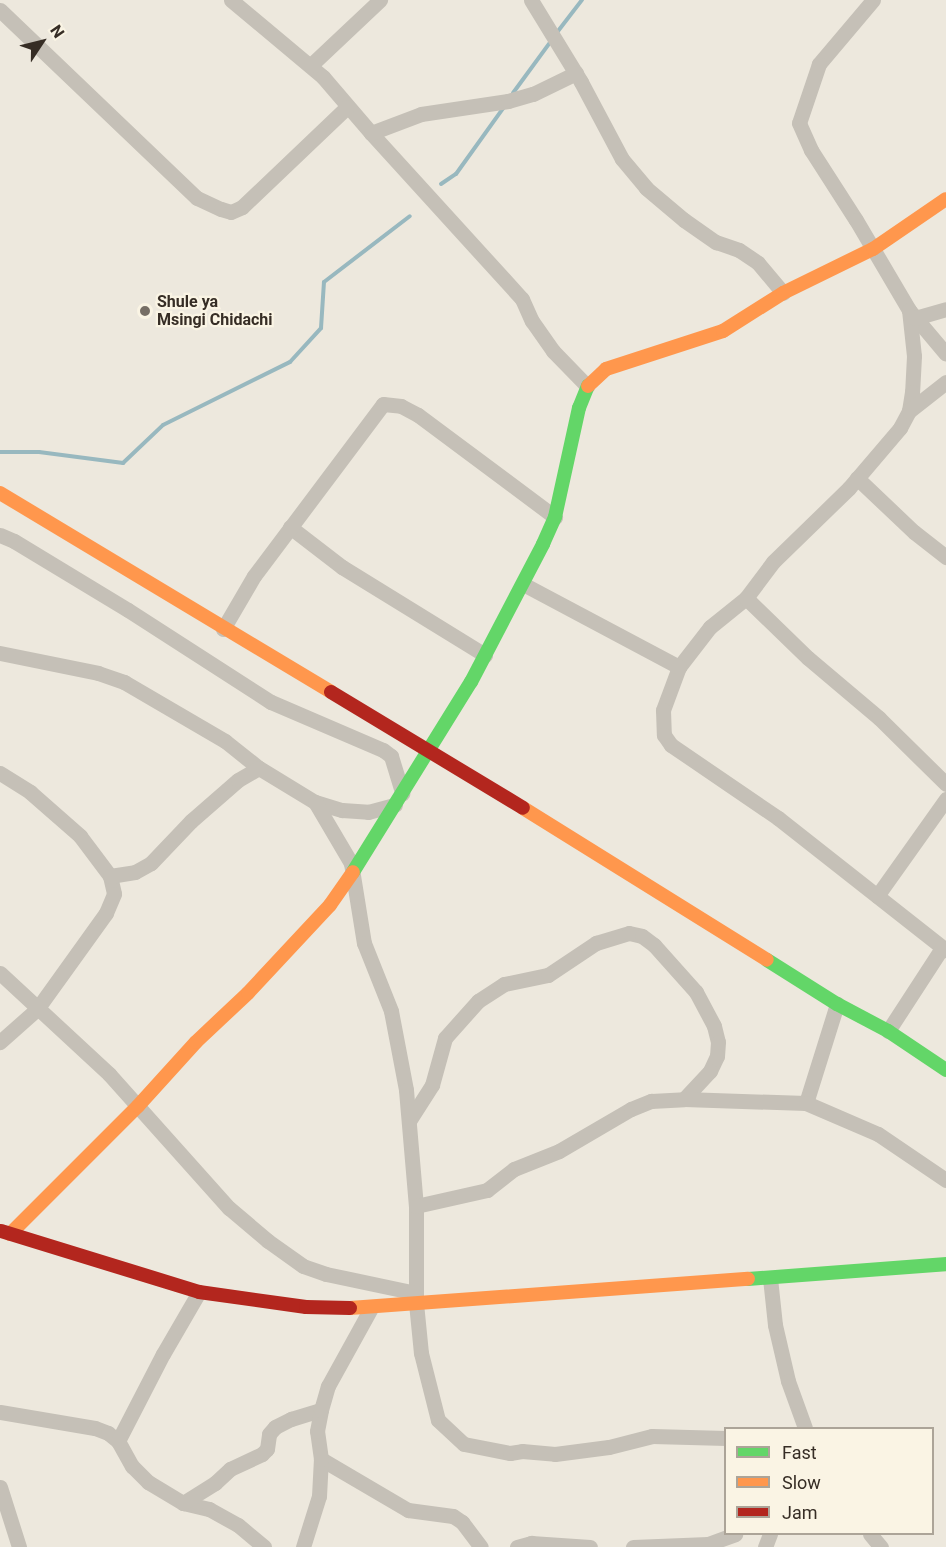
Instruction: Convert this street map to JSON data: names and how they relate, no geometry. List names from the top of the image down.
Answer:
{
  "places": ["Shule ya Msingi Chidachi"],
  "legend": ["Fast", "Slow", "Jam"],
  "north": "top right"
}
